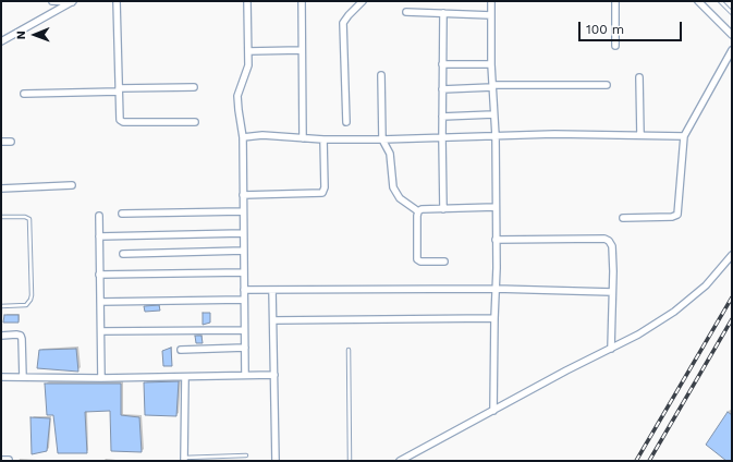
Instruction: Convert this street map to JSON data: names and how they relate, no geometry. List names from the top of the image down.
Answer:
{
  "scale_bar": "100 m",
  "north": "left"
}
